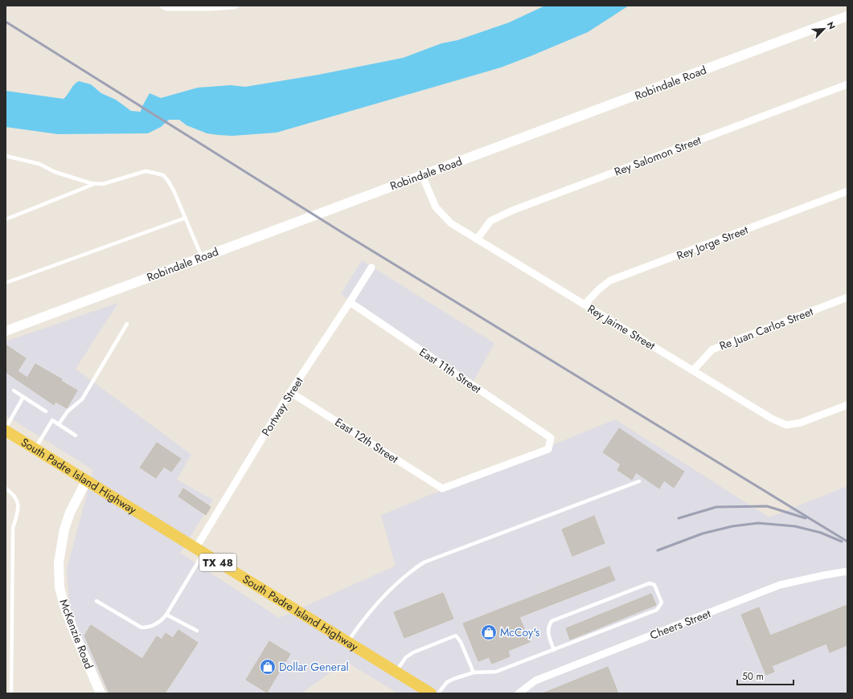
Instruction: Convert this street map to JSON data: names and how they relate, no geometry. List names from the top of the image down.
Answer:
{
  "streets": {
    "main road": ["South Padre Island Highway", "TX 48"],
    "street": [
      "Robindale Road",
      "Rey Salomon Street",
      "Rey Jorge Street",
      "Rey Jaime Street",
      "Re Juan Carlos Street",
      "East 11th Street",
      "Portway Street",
      "East 12th Street",
      "Cheers Street",
      "McKenzie Road"
    ]
  },
  "crossings": [
    ["Robindale Road", "Rey Jaime Street"],
    ["Rey Salomon Street", "Rey Jaime Street"],
    ["Rey Jorge Street", "Rey Jaime Street"],
    ["Rey Jaime Street", "Re Juan Carlos Street"],
    ["East 11th Street", "Portway Street"],
    ["East 11th Street", "East 12th Street"],
    ["Portway Street", "East 12th Street"],
    ["Portway Street", "South Padre Island Highway"],
    ["South Padre Island Highway", "McKenzie Road"]
  ],
  "places": {
    "shop": ["McCoy's", "Dollar General"]
  },
  "scale_bar": "50 m",
  "north": "top right"
}
